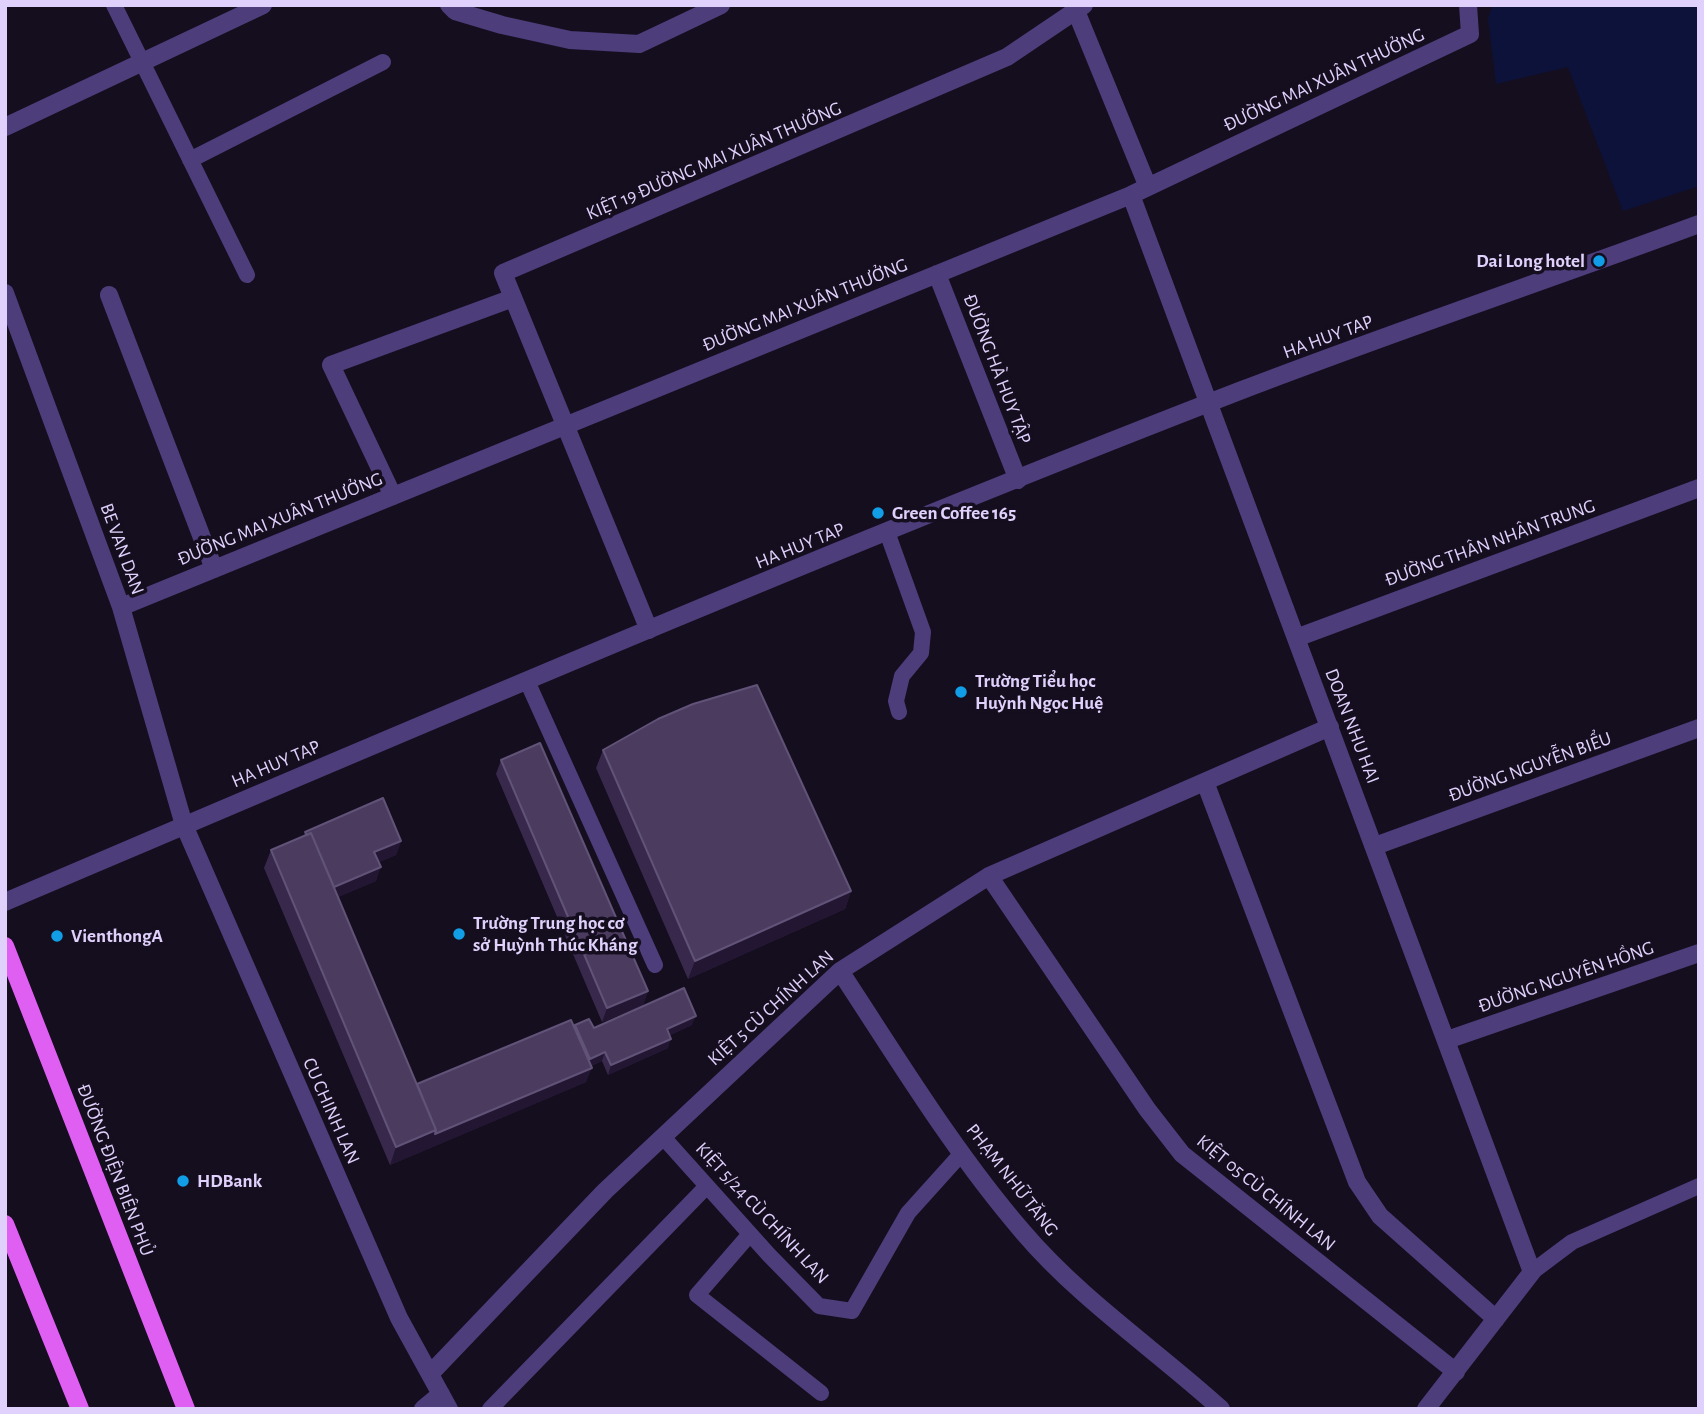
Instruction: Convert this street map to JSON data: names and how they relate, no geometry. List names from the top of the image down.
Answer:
{
  "streets": {
    "main road": ["ĐƯỜNG ĐIỆN BIÊN PHỦ"],
    "street": [
      "ĐƯỜNG MAI XUÂN THƯỞNG",
      "KIỆT 19 ĐƯỜNG MAI XUÂN THƯỞNG",
      "HA HUY TAP",
      "ĐƯỜNG HÀ HUY TẬP",
      "ĐƯỜNG THÂN NHÂN TRUNG",
      "BE VAN DAN",
      "DOAN NHU HAI",
      "ĐƯỜNG NGUYỄN BIỂU",
      "ĐƯỜNG NGUYÊN HỒNG",
      "KIỆT 5 CÙ CHÍNH LAN",
      "CU CHINH LAN",
      "PHẠM NHỮ TĂNG",
      "KIỆT 05 CÙ CHÍNH LAN"
    ],
    "lane": ["KIỆT 5/24 CÙ CHÍNH LAN"]
  },
  "crossings": [
    ["ĐƯỜNG MAI XUÂN THƯỞNG", "KIỆT 19 ĐƯỜNG MAI XUÂN THƯỞNG"],
    ["ĐƯỜNG MAI XUÂN THƯỞNG", "ĐƯỜNG HÀ HUY TẬP"],
    ["ĐƯỜNG MAI XUÂN THƯỞNG", "BE VAN DAN"],
    ["ĐƯỜNG MAI XUÂN THƯỞNG", "DOAN NHU HAI"],
    ["HA HUY TAP", "ĐƯỜNG HÀ HUY TẬP"],
    ["HA HUY TAP", "BE VAN DAN"],
    ["HA HUY TAP", "DOAN NHU HAI"],
    ["HA HUY TAP", "CU CHINH LAN"],
    ["ĐƯỜNG THÂN NHÂN TRUNG", "DOAN NHU HAI"],
    ["BE VAN DAN", "CU CHINH LAN"],
    ["DOAN NHU HAI", "ĐƯỜNG NGUYỄN BIỂU"],
    ["DOAN NHU HAI", "ĐƯỜNG NGUYÊN HỒNG"],
    ["DOAN NHU HAI", "KIỆT 5 CÙ CHÍNH LAN"],
    ["KIỆT 5 CÙ CHÍNH LAN", "CU CHINH LAN"],
    ["KIỆT 5 CÙ CHÍNH LAN", "PHẠM NHỮ TĂNG"],
    ["KIỆT 5 CÙ CHÍNH LAN", "KIỆT 05 CÙ CHÍNH LAN"],
    ["KIỆT 5 CÙ CHÍNH LAN", "KIỆT 5/24 CÙ CHÍNH LAN"],
    ["PHẠM NHỮ TĂNG", "KIỆT 5/24 CÙ CHÍNH LAN"]
  ],
  "places": [
    "Dai Long hotel",
    "Green Coffee 165",
    "Trường Tiểu học Huỳnh Ngọc Huệ",
    "Trường Trung học cơ sở Huỳnh Thúc Kháng",
    "VienthongA",
    "HDBank"
  ]
}
